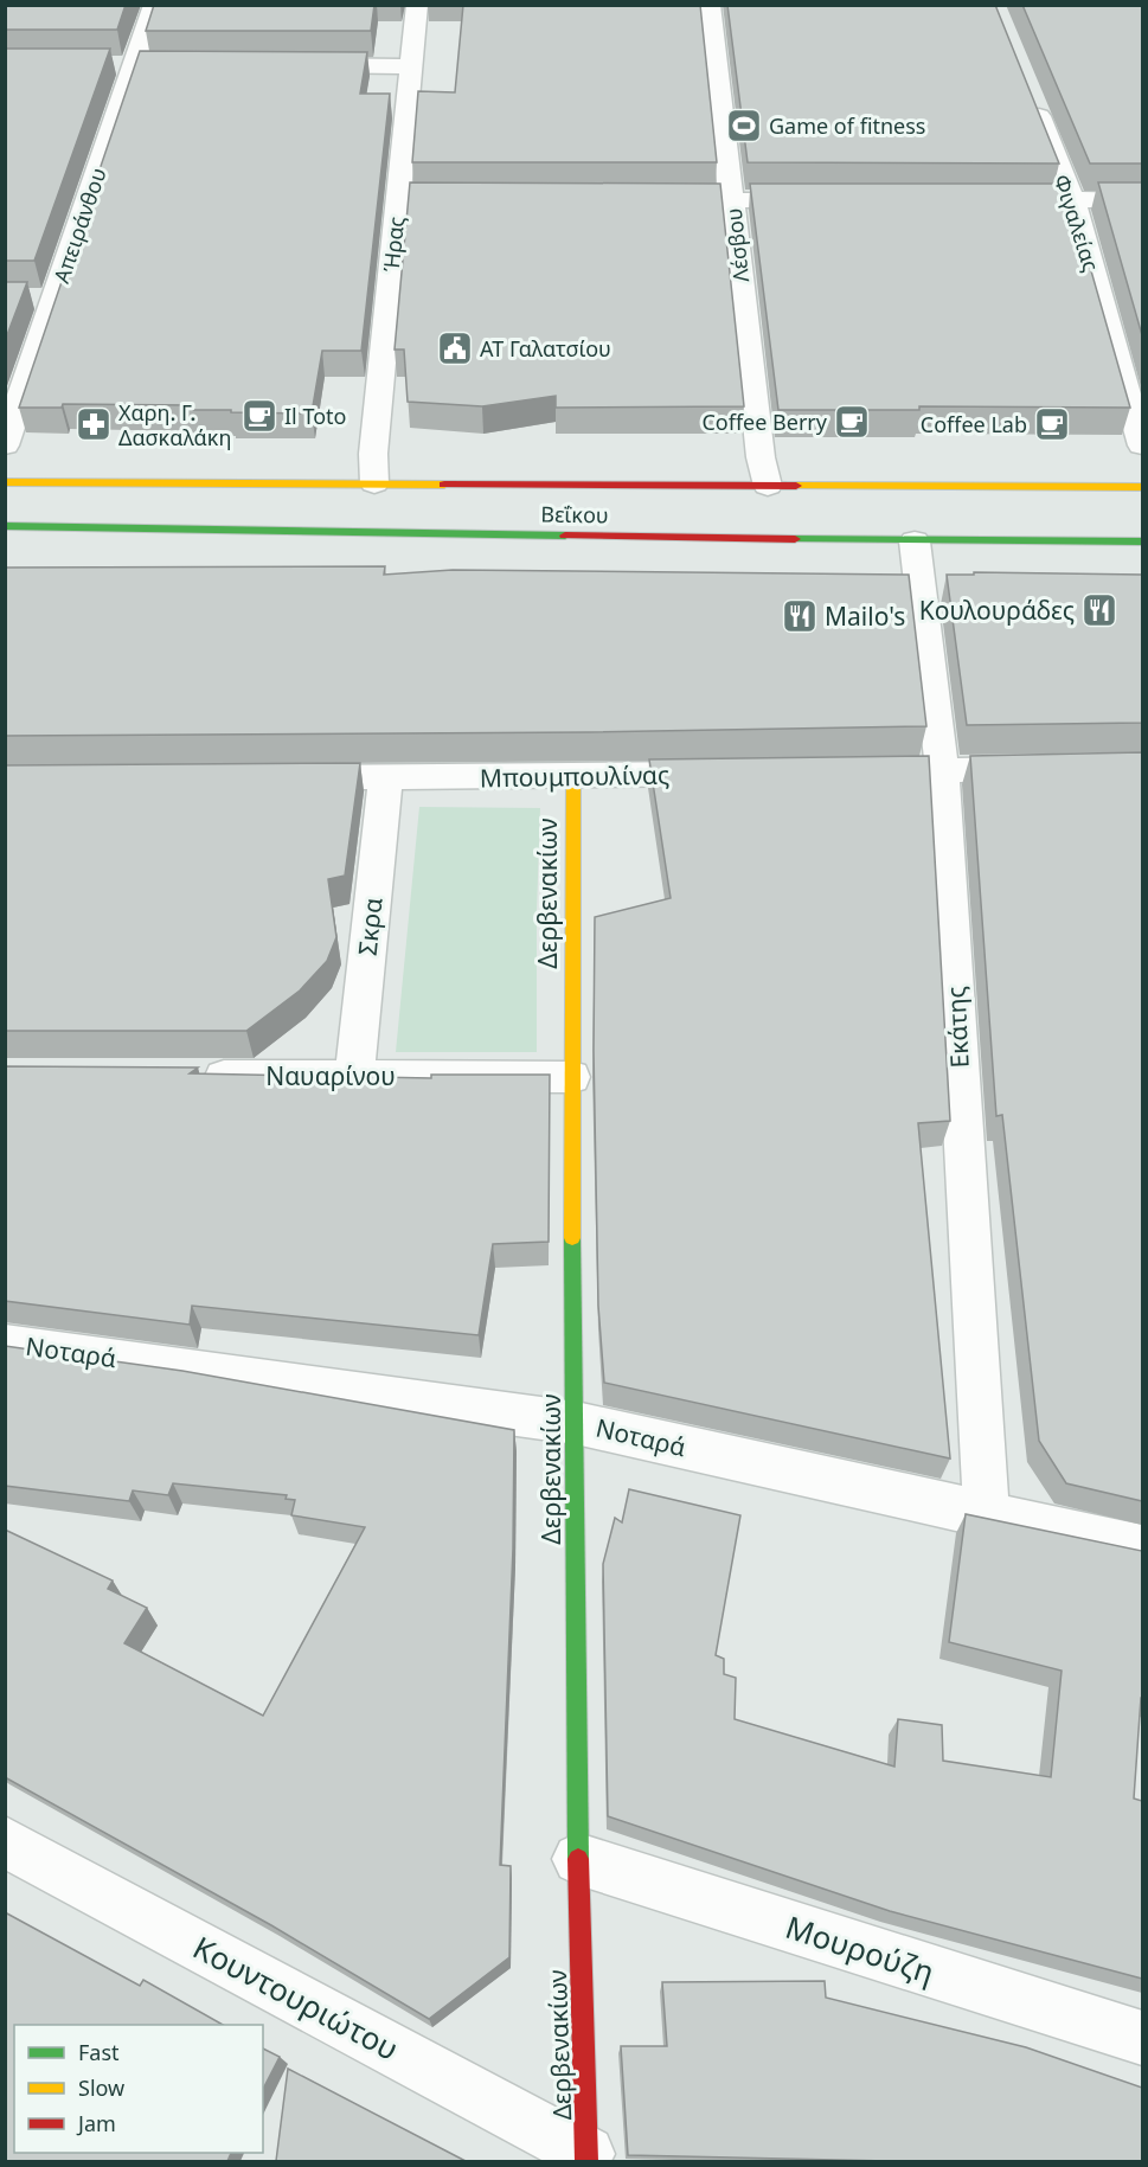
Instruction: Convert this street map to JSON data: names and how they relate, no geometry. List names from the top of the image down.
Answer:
{
  "streets": {
    "main road": ["Βεΐκου", "Δερβενακίων"],
    "street": [
      "Φιγαλείας",
      "Απειράνθου",
      "Ήρας",
      "Λέσβου",
      "Μπουμπουλίνας",
      "Σκρα",
      "Εκάτης",
      "Ναυαρίνου",
      "Νοταρά",
      "Μουρούζη",
      "Κουντουριώτου"
    ]
  },
  "crossings": [
    ["Ήρας", "Βεΐκου"],
    ["Λέσβου", "Βεΐκου"],
    ["Βεΐκου", "Εκάτης"],
    ["Μπουμπουλίνας", "Δερβενακίων"],
    ["Μπουμπουλίνας", "Σκρα"],
    ["Δερβενακίων", "Ναυαρίνου"],
    ["Δερβενακίων", "Νοταρά"],
    ["Δερβενακίων", "Μουρούζη"],
    ["Δερβενακίων", "Κουντουριώτου"],
    ["Σκρα", "Ναυαρίνου"],
    ["Εκάτης", "Νοταρά"]
  ],
  "places": {
    "sports": ["Game of fitness"],
    "public building": ["ΑΤ Γαλατσίου"],
    "cafe": ["Il Toto", "Coffee Berry", "Coffee Lab"],
    "pharmacy": ["Χαρη. Γ. Δασκαλάκη"],
    "restaurant": ["Κουλουράδες", "Mailo's"]
  },
  "legend": ["Fast", "Slow", "Jam"]
}
